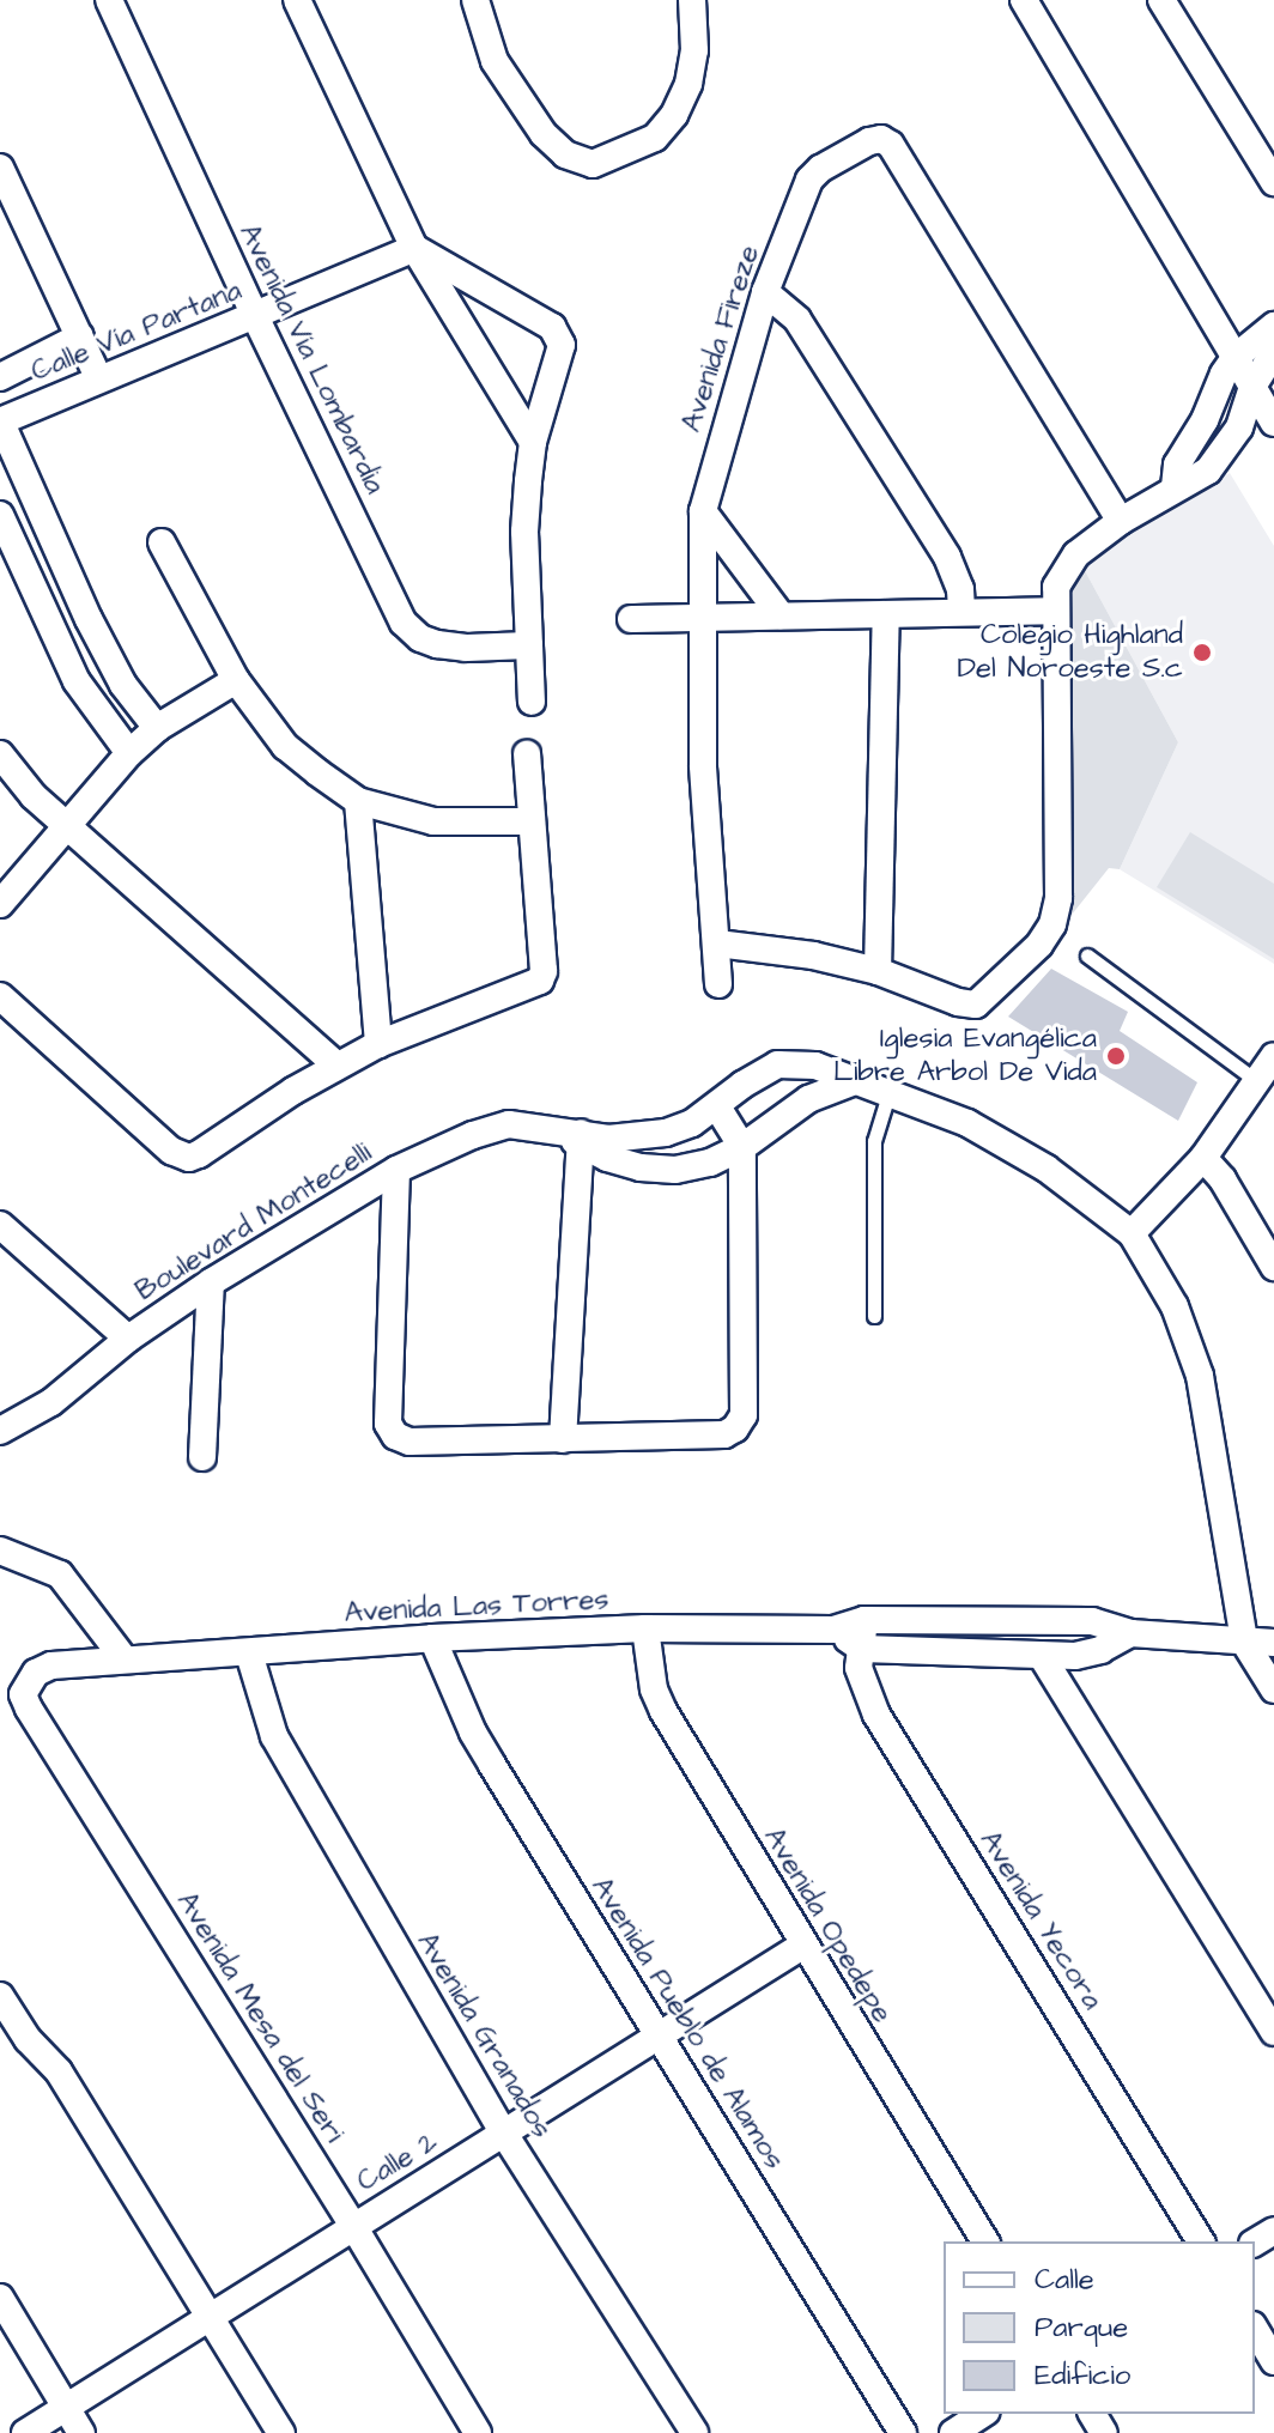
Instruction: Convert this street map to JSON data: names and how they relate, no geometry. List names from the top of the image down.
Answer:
{
  "streets": {
    "street": [
      "Calle Vía Partana",
      "Avenida Fireze",
      "Avenida Vía Lombardia",
      "Boulevard Montecelli",
      "Avenida Las Torres",
      "Avenida Yecora",
      "Avenida Opedepe",
      "Avenida Mesa del Seri",
      "Avenida Pueblo de Alamos",
      "Avenida Granados",
      "Calle 2"
    ]
  },
  "crossings": [
    ["Calle Vía Partana", "Avenida Vía Lombardia"],
    ["Avenida Las Torres", "Avenida Yecora"],
    ["Avenida Las Torres", "Avenida Opedepe"],
    ["Avenida Las Torres", "Avenida Mesa del Seri"],
    ["Avenida Las Torres", "Avenida Pueblo de Alamos"],
    ["Avenida Las Torres", "Avenida Granados"],
    ["Avenida Opedepe", "Calle 2"],
    ["Avenida Mesa del Seri", "Calle 2"],
    ["Avenida Pueblo de Alamos", "Calle 2"],
    ["Avenida Granados", "Calle 2"]
  ],
  "places": ["Colegio Highland Del Noroeste S.c", "Iglesia Evangélica Libre Arbol De Vida"],
  "legend": ["Calle", "Parque", "Edificio"]
}
